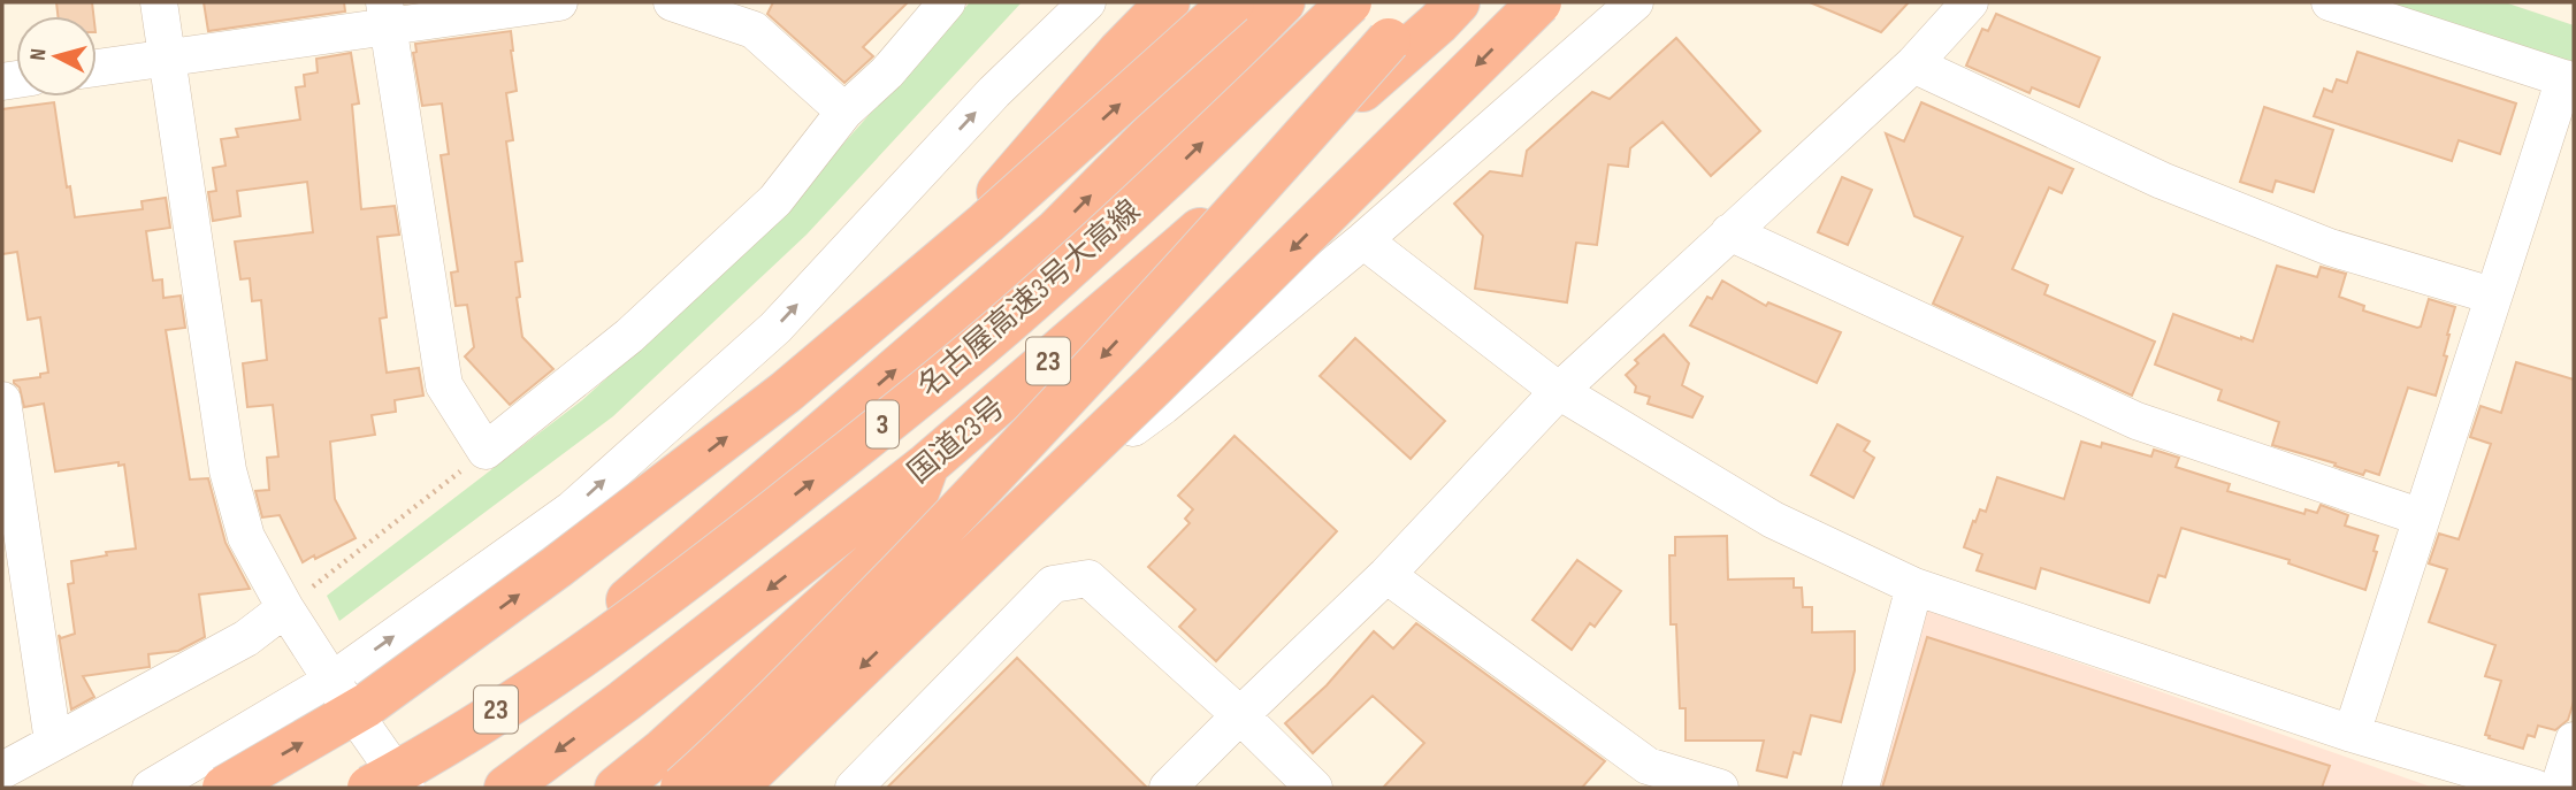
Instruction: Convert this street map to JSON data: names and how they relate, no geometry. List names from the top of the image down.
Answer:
{
  "streets": {
    "highway": [
      "名古屋高速3号大高線",
      "23",
      "3",
      "国道23号"
    ]
  },
  "north": "left"
}
